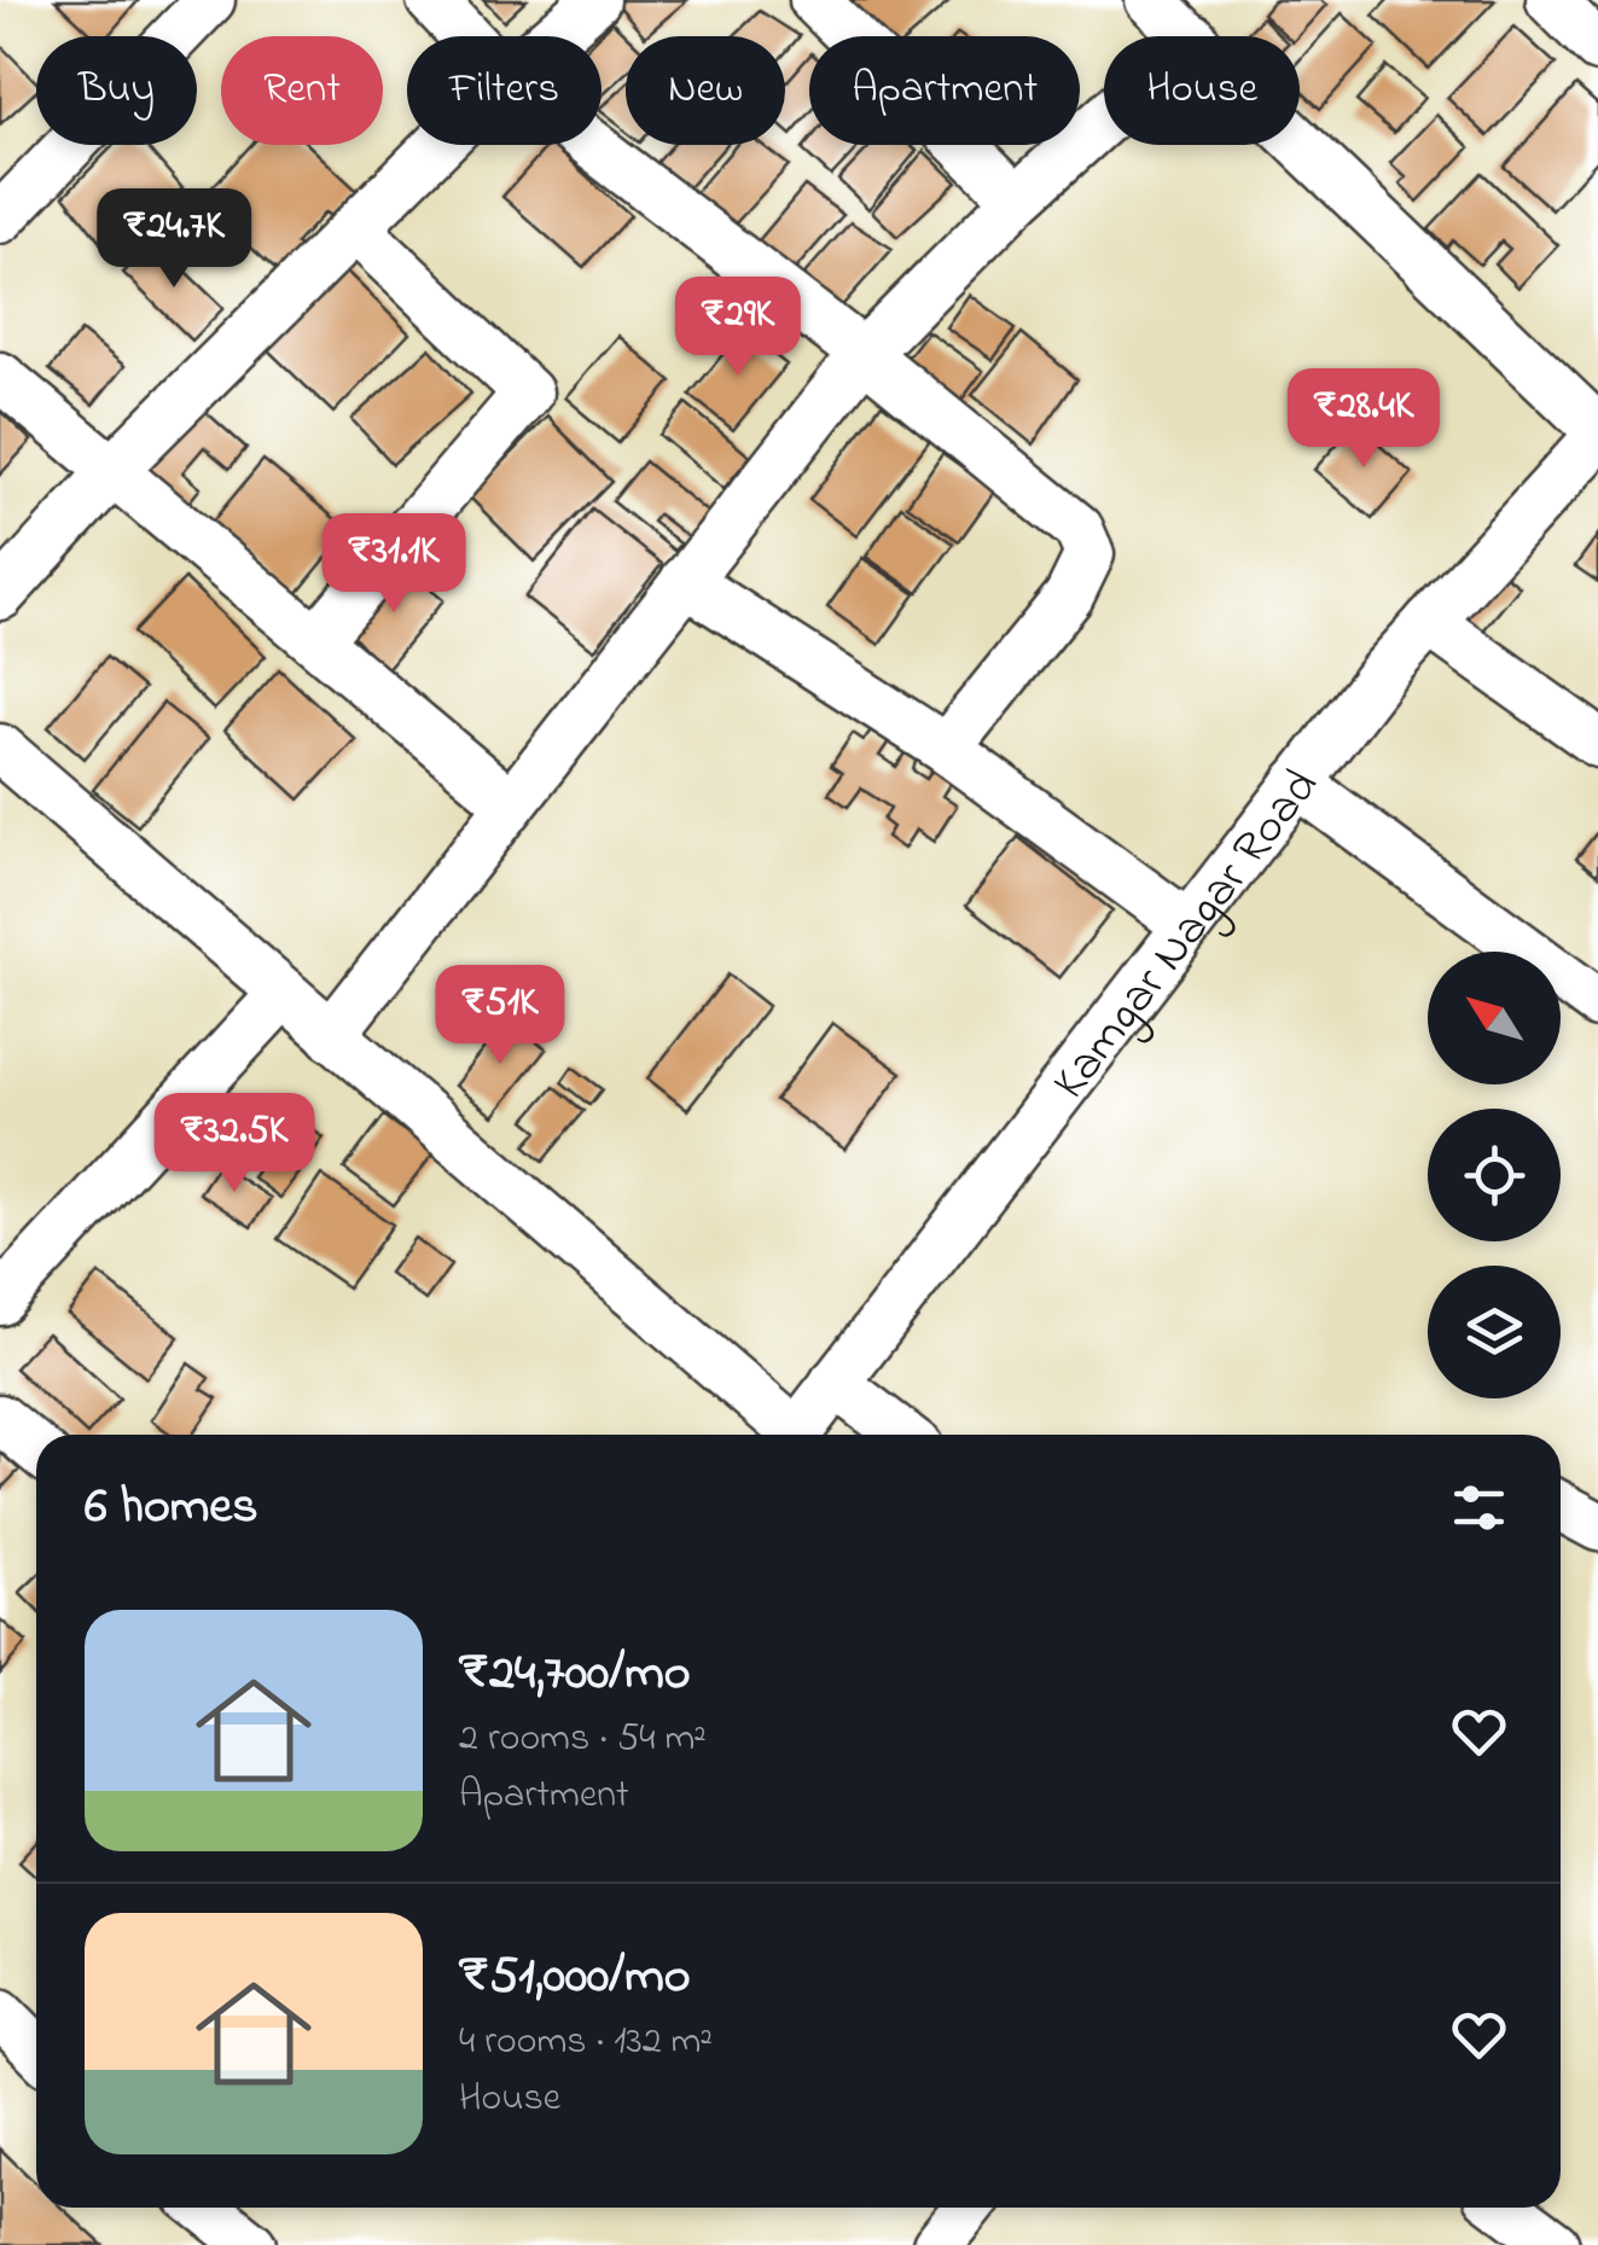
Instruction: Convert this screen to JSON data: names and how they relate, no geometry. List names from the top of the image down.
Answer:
{
  "streets": {
    "street": ["Kamgar Nagar Road"]
  },
  "north": "top left",
  "page": {
    "chip": [
      "Buy",
      "Rent",
      "Filters",
      "New",
      "Apartment",
      "House"
    ],
    "price": [
      "₹24.7K",
      "₹29K",
      "₹28.4K",
      "₹31.1K",
      "₹51K",
      "₹32.5K"
    ],
    "heading": "6 homes",
    "list": [
      {
        "name": "₹24,700/mo",
        "note": "2 rooms · 54 m² · Apartment"
      },
      {
        "name": "₹51,000/mo",
        "note": "4 rooms · 132 m² · House"
      }
    ]
  }
}
